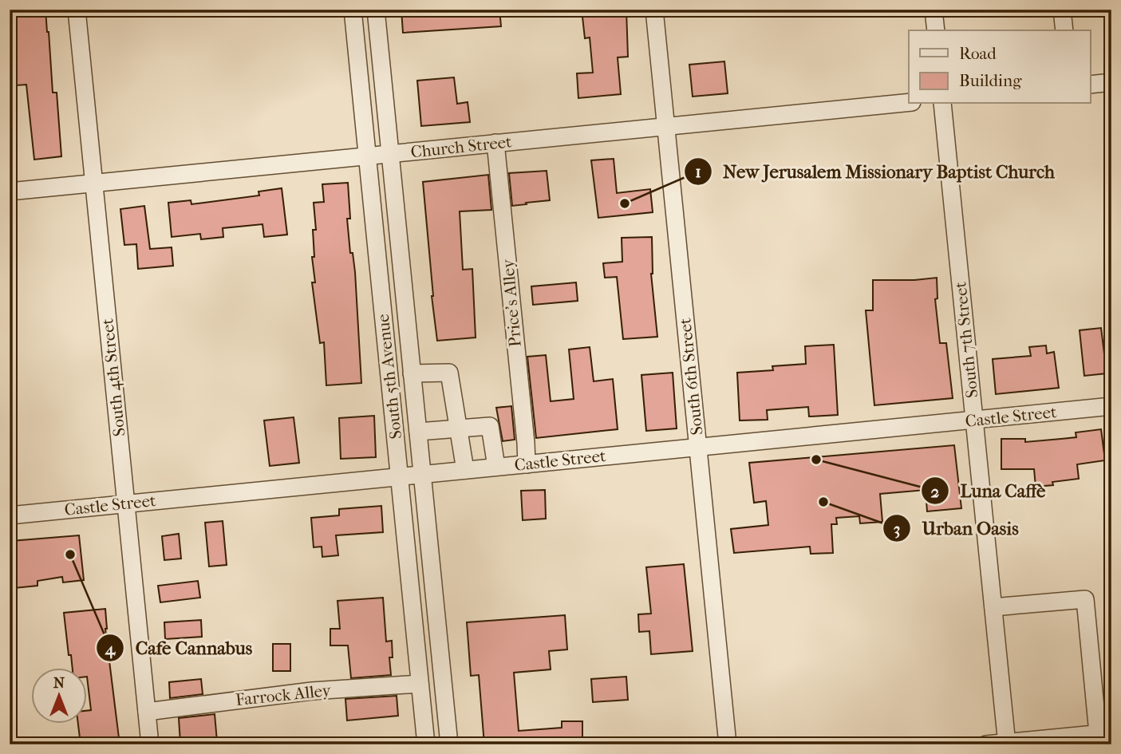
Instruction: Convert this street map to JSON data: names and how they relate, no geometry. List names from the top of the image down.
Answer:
{
  "streets": {
    "street": [
      "Church Street",
      "Price's Alley",
      "South 7th Street",
      "South 5th Avenue",
      "South 6th Street",
      "South 4th Street",
      "Castle Street",
      "Farrock Alley"
    ]
  },
  "crossings": [
    ["Church Street", "Price's Alley"],
    ["Church Street", "South 5th Avenue"],
    ["Church Street", "South 6th Street"],
    ["Church Street", "South 4th Street"],
    ["Price's Alley", "Castle Street"],
    ["South 7th Street", "Castle Street"],
    ["South 5th Avenue", "Castle Street"],
    ["South 5th Avenue", "Farrock Alley"],
    ["South 6th Street", "Castle Street"],
    ["South 4th Street", "Castle Street"],
    ["South 4th Street", "Farrock Alley"]
  ],
  "places": [
    "New Jerusalem Missionary Baptist Church",
    "Luna Caffè",
    "Urban Oasis",
    "Cafe Cannabus"
  ],
  "legend": ["Road", "Building"],
  "north": "top"
}
